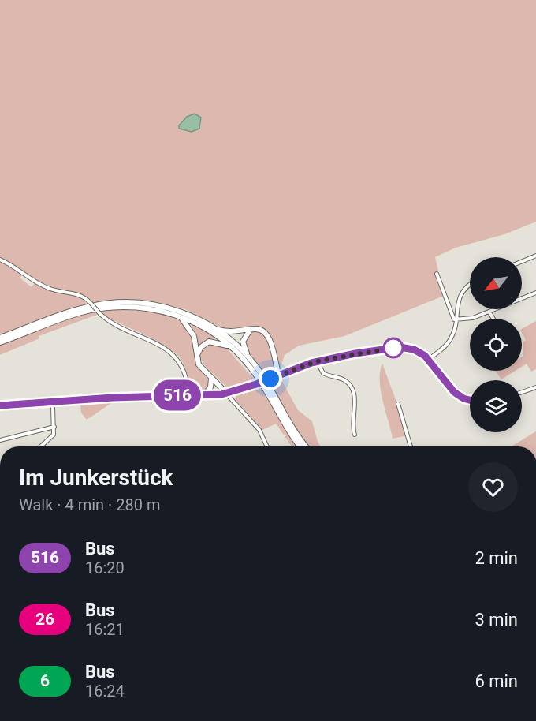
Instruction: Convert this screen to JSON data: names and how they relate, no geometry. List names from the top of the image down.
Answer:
{
  "lines": ["bus line 516"],
  "north": "bottom left",
  "page": {
    "on_map": "516",
    "heading": ["Im Junkerstück", "Walk · 4 min · 280 m"],
    "list": [
      {
        "mark": "516",
        "name": "Bus",
        "note": "16:20",
        "value": "2 min"
      },
      {
        "mark": "26",
        "name": "Bus",
        "note": "16:21",
        "value": "3 min"
      },
      {
        "mark": "6",
        "name": "Bus",
        "note": "16:24",
        "value": "6 min"
      }
    ]
  }
}
